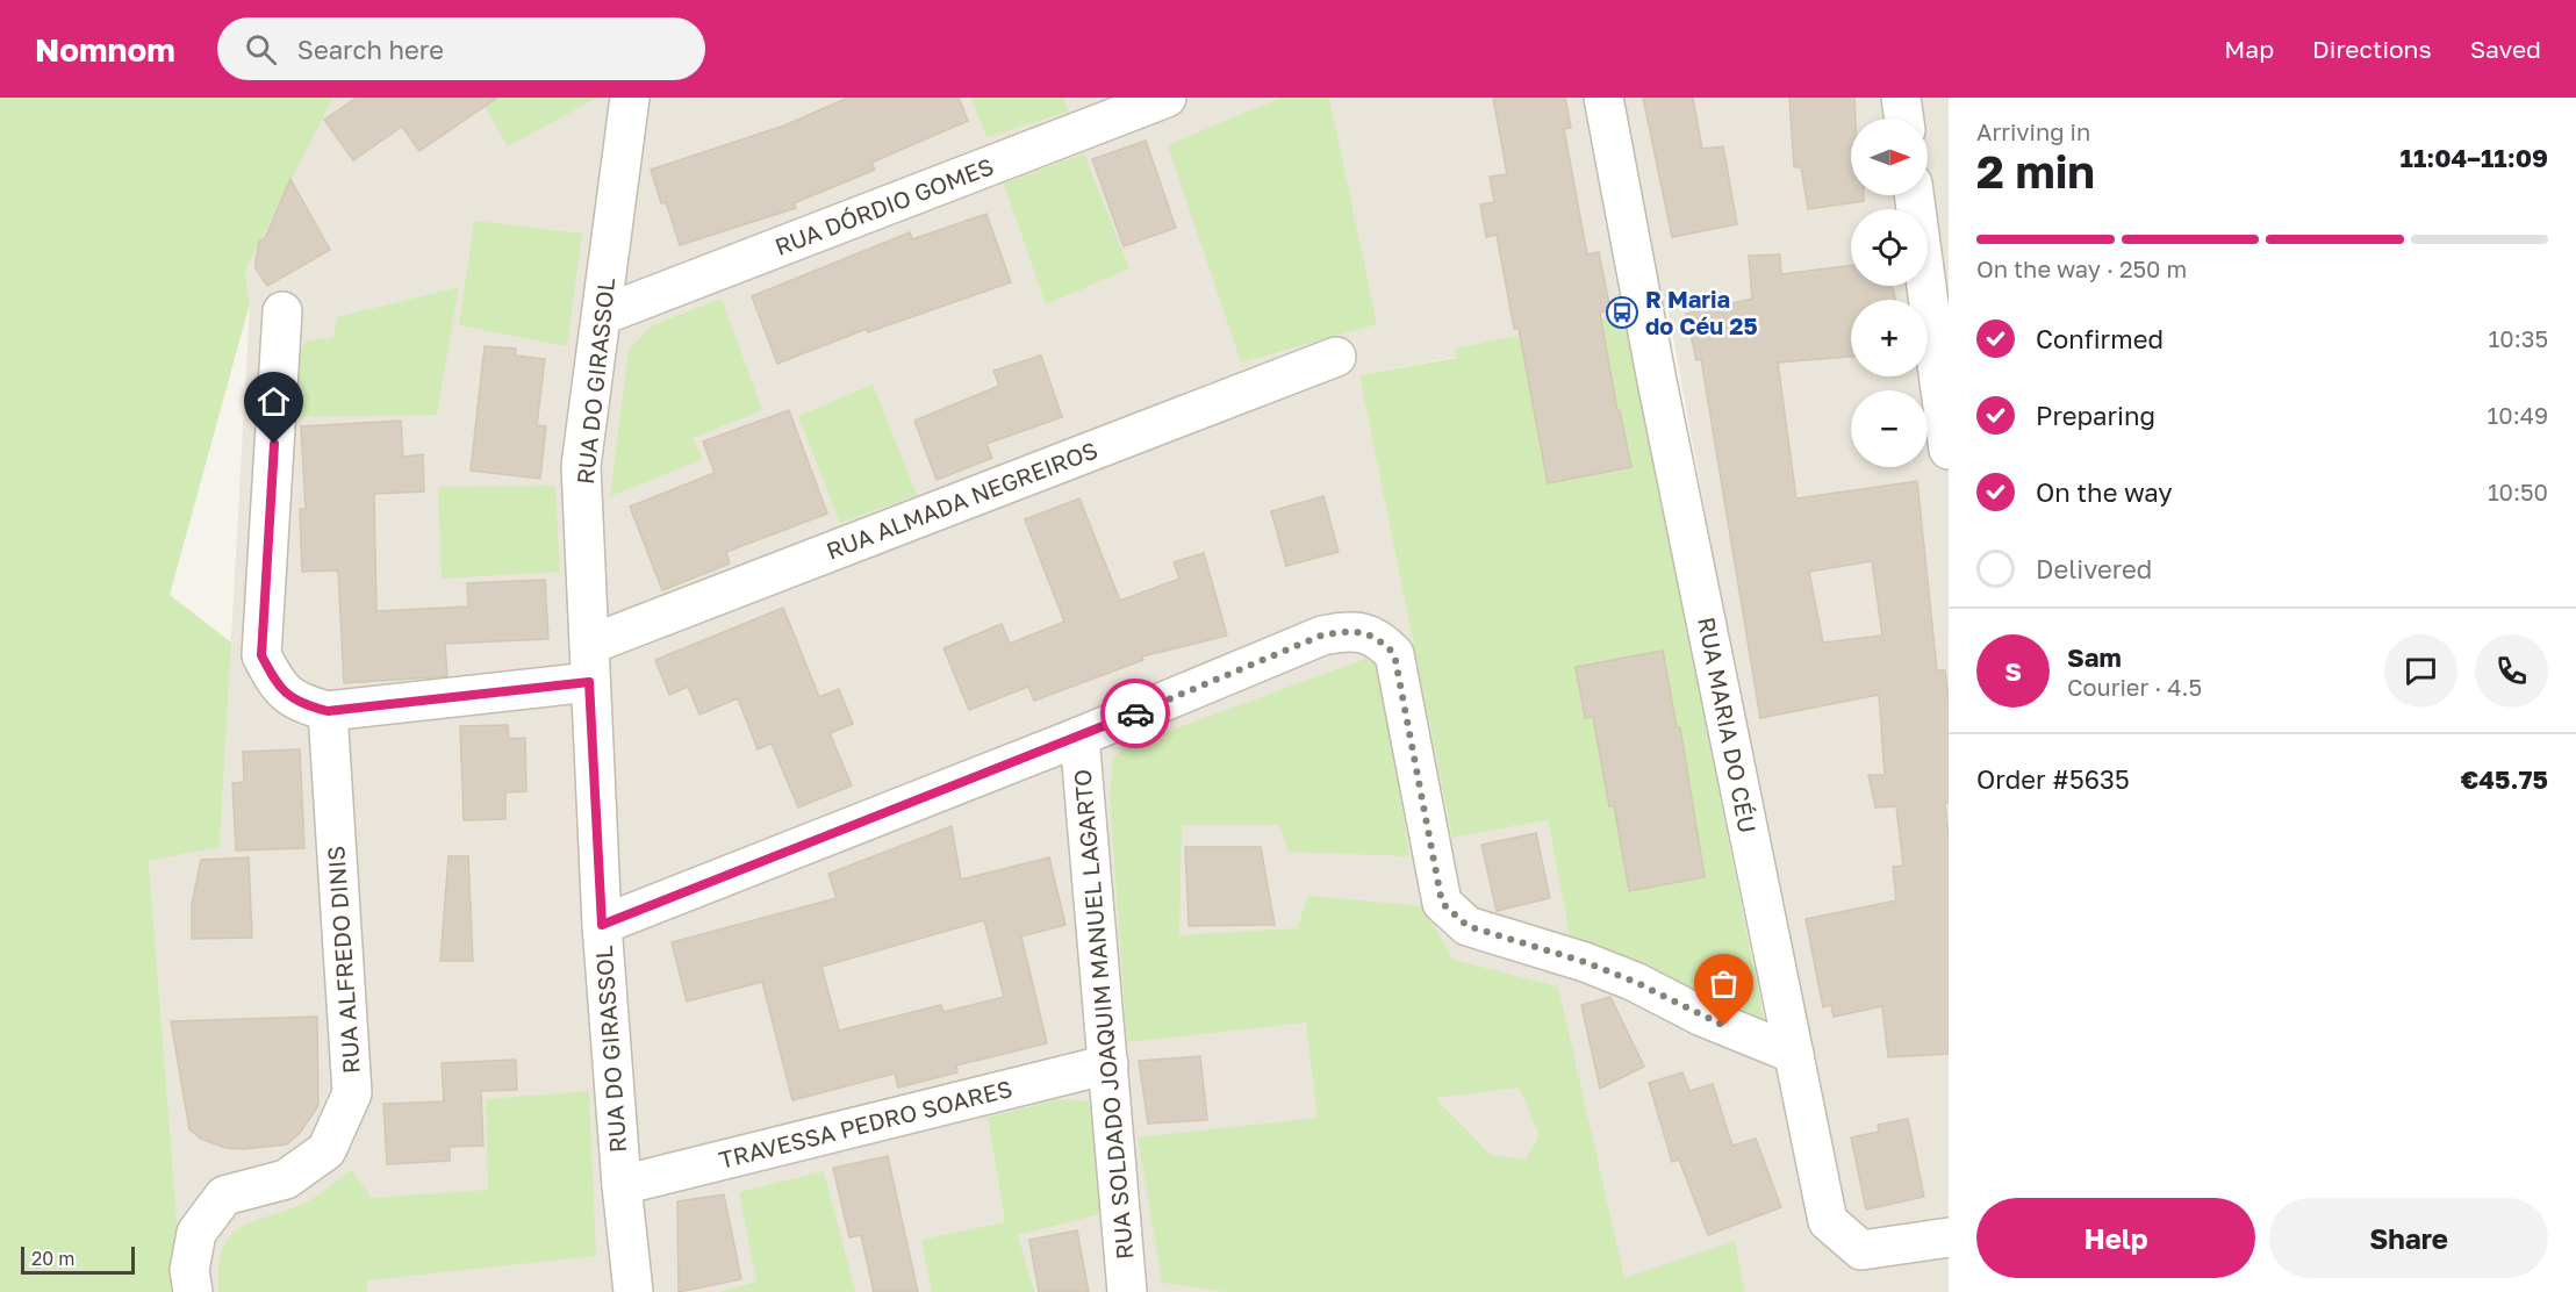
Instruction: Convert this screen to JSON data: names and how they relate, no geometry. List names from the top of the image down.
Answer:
{
  "streets": {
    "street": [
      "RUA DÓRDIO GOMES",
      "RUA DO GIRASSOL",
      "RUA ALMADA NEGREIROS",
      "RUA MARIA DO CÉU",
      "RUA ALFREDO DINIS",
      "RUA SOLDADO JOAQUIM MANUEL LAGARTO",
      "TRAVESSA PEDRO SOARES"
    ]
  },
  "crossings": [
    ["RUA DÓRDIO GOMES", "RUA DO GIRASSOL"],
    ["RUA DO GIRASSOL", "RUA ALMADA NEGREIROS"],
    ["RUA DO GIRASSOL", "TRAVESSA PEDRO SOARES"],
    ["RUA SOLDADO JOAQUIM MANUEL LAGARTO", "TRAVESSA PEDRO SOARES"]
  ],
  "places": {
    "bus stop": ["R Maria do Céu 25"]
  },
  "scale_bar": "20 m",
  "north": "right",
  "page": {
    "header": "Nomnom",
    "search": "Search here",
    "nav": ["Map", "Directions", "Saved"],
    "heading": ["2 min", "Arriving in", "11:04–11:09"],
    "panel": [
      "Sam",
      "Courier · 4.5",
      "Order #5635",
      "€45.75"
    ],
    "map_buttons": ["+", "−"],
    "bar": "On the way · 250 m",
    "list": [
      ["Confirmed", "10:35"],
      ["Preparing", "10:49"],
      ["On the way", "10:50"],
      "Delivered"
    ],
    "round": "S",
    "buttons": ["Help", "Share"],
    "scale": "20 m"
  }
}
